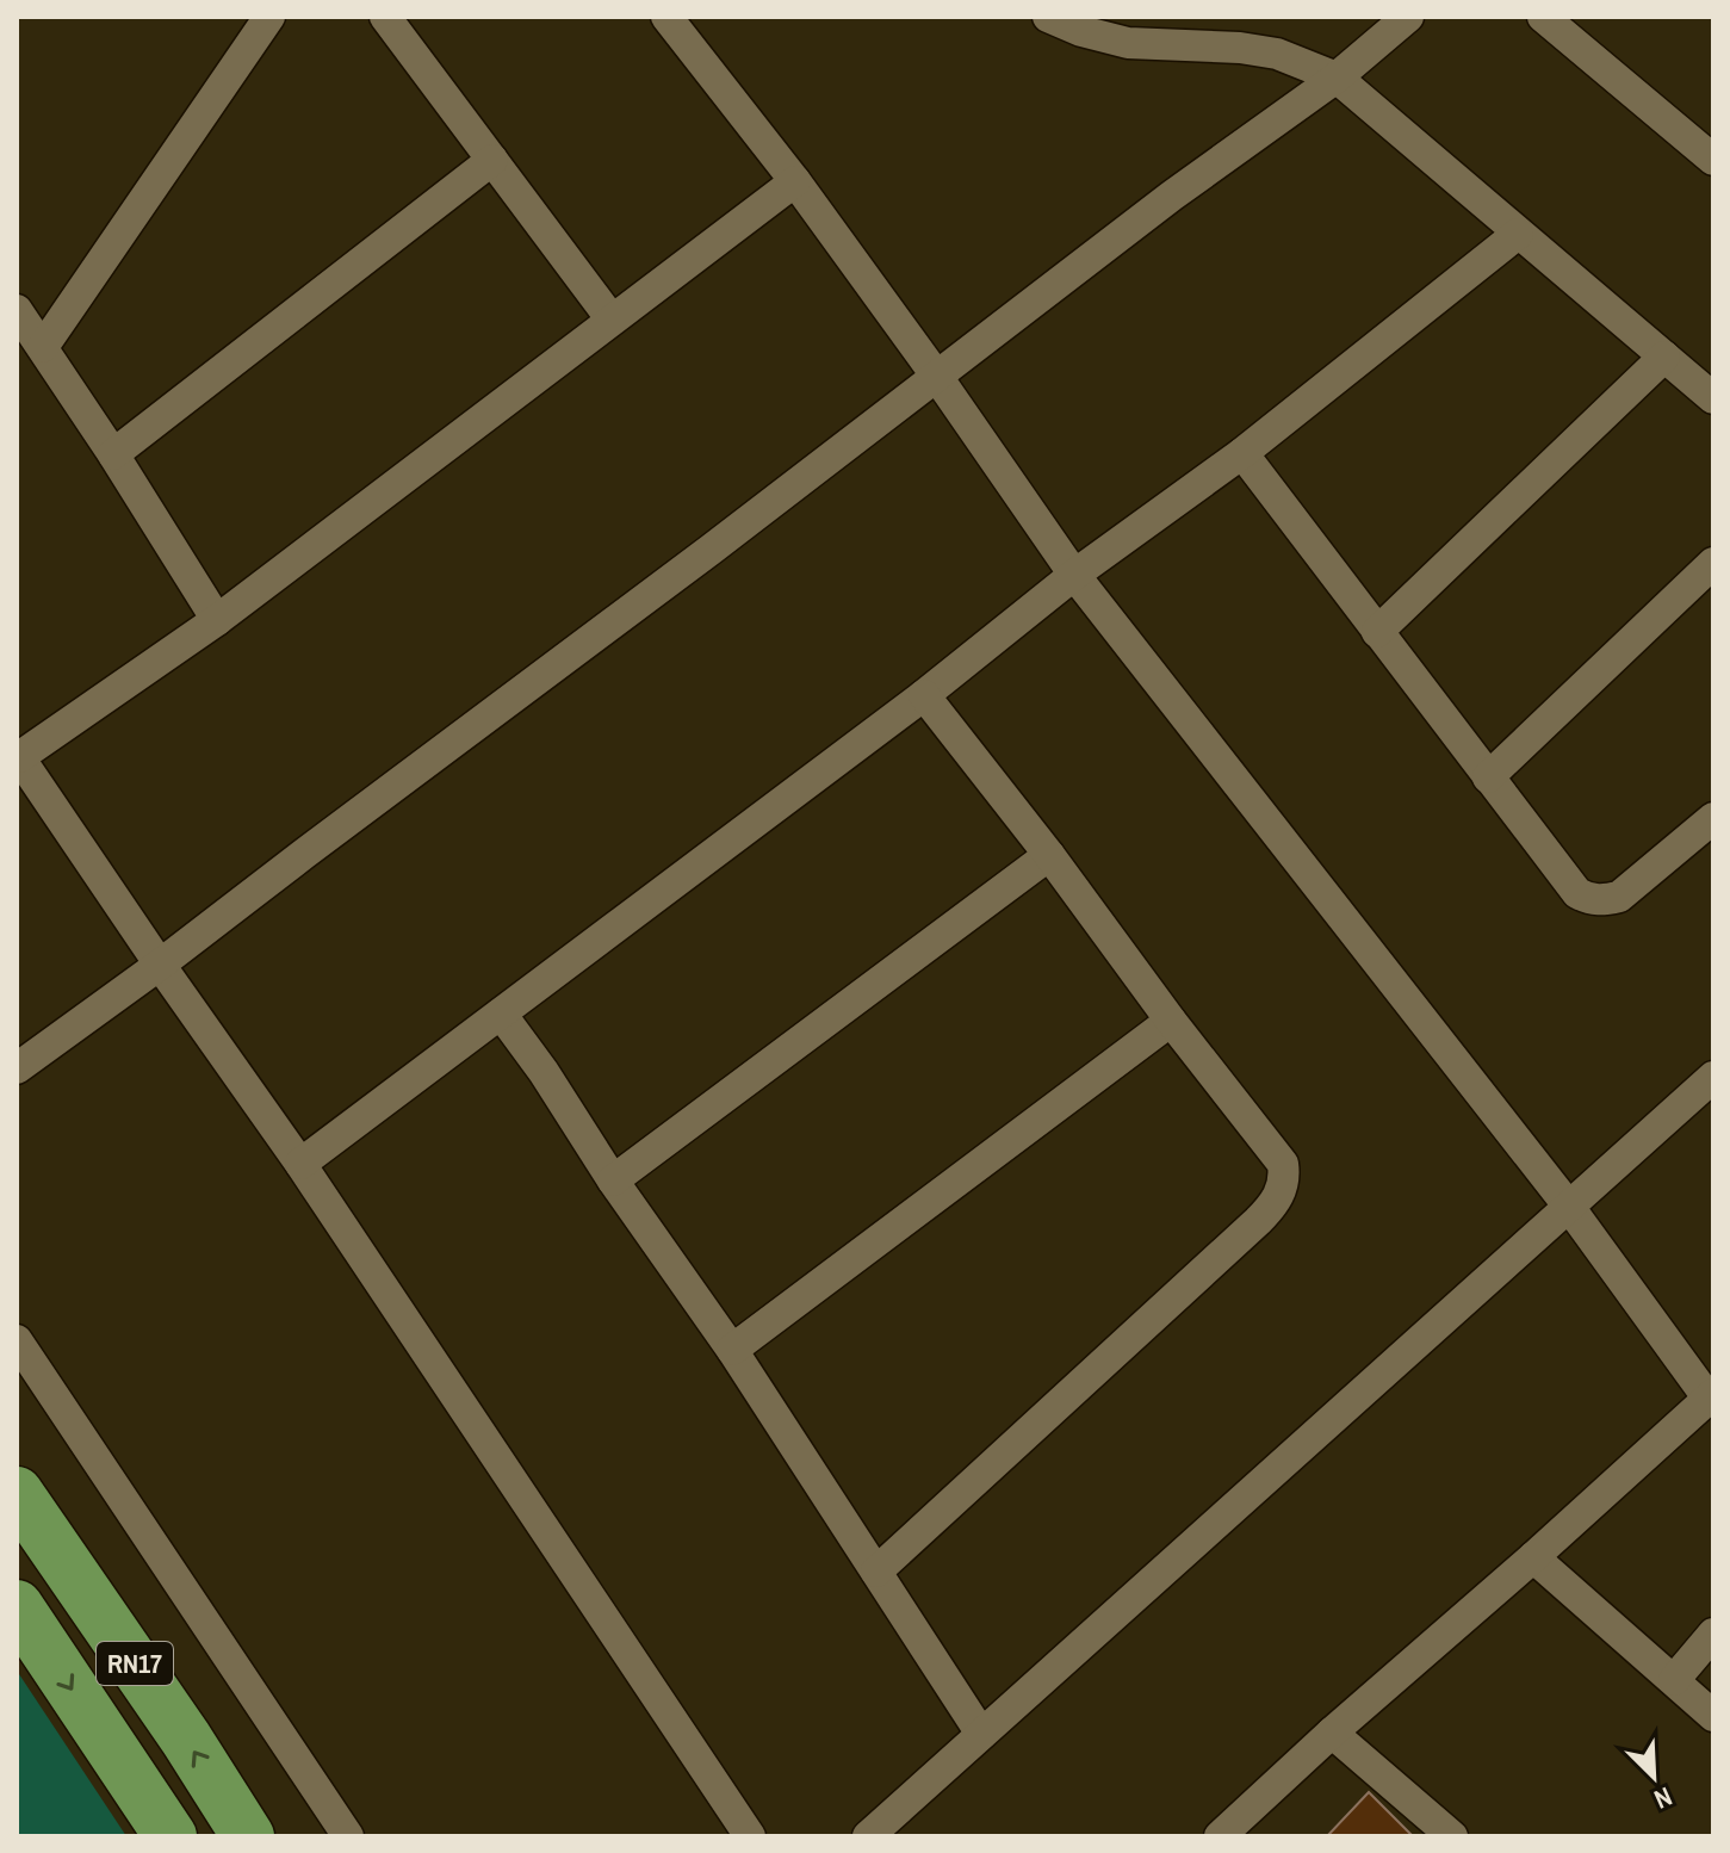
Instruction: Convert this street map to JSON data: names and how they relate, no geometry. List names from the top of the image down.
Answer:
{
  "streets": {
    "highway": ["RN17"]
  },
  "north": "bottom right"
}
